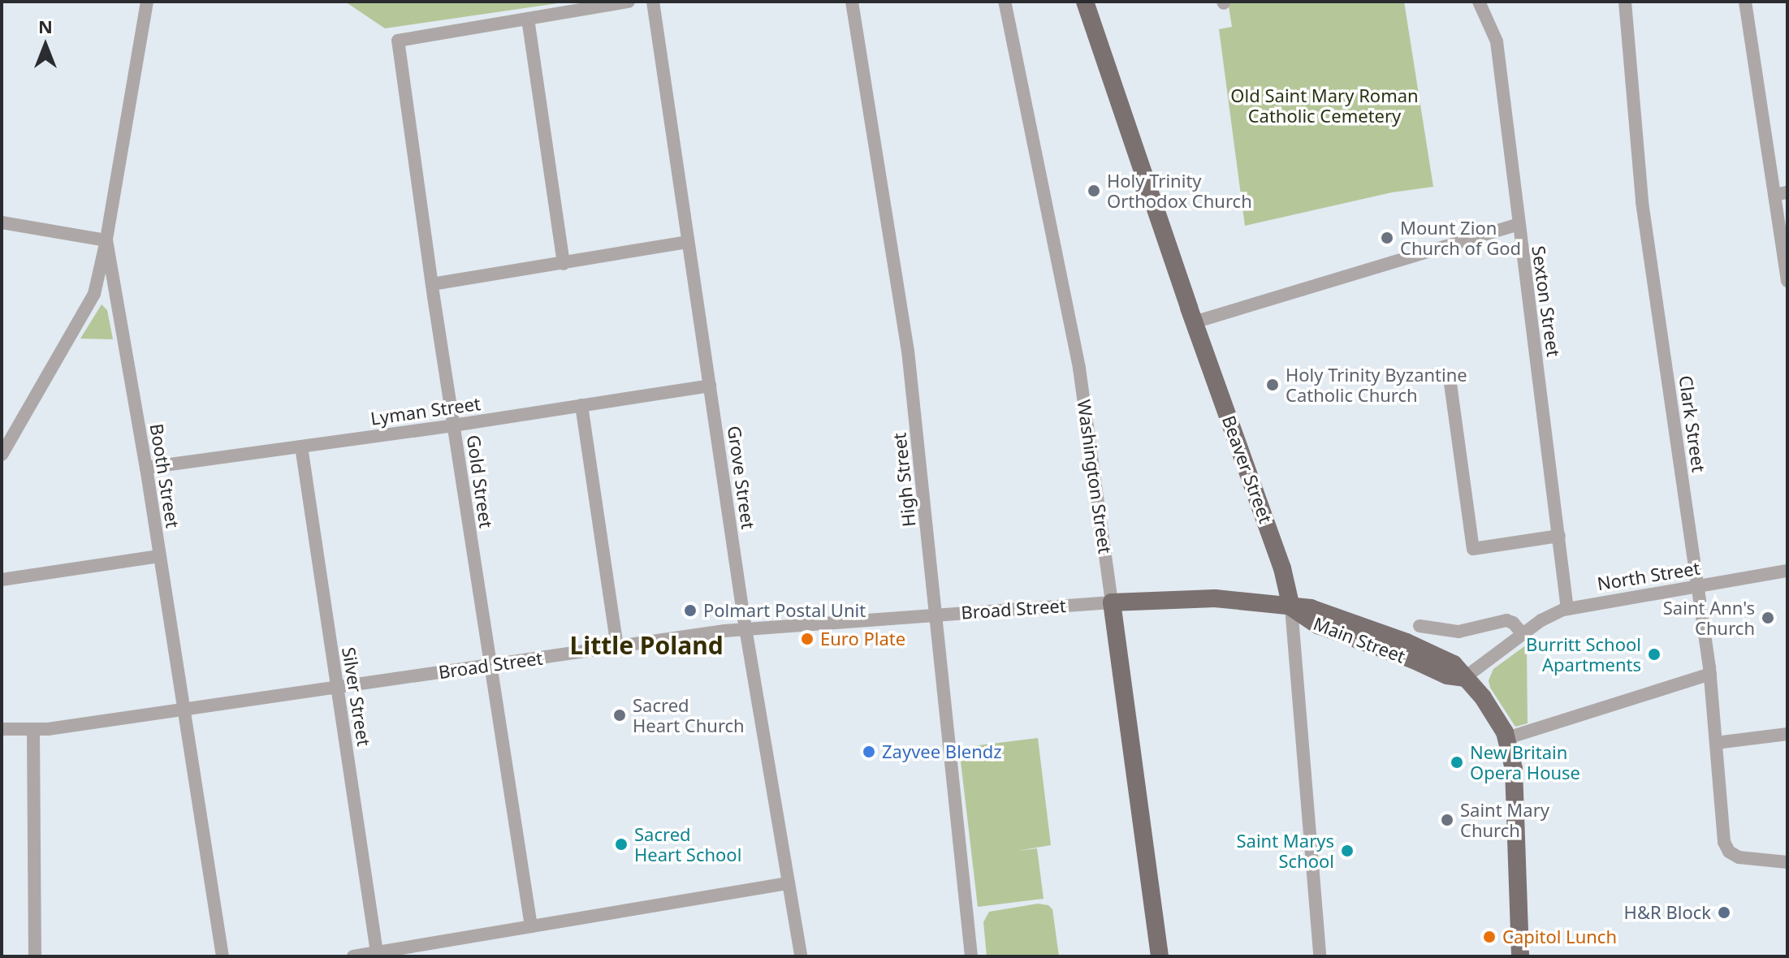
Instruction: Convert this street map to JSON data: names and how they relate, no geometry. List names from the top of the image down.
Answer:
{
  "streets": {
    "main road": [
      "Beaver Street",
      "Washington Street",
      "Broad Street",
      "Main Street"
    ],
    "street": [
      "Sexton Street",
      "Lyman Street",
      "Clark Street",
      "Booth Street",
      "Grove Street",
      "High Street",
      "Gold Street",
      "North Street",
      "Silver Street"
    ]
  },
  "crossings": [
    ["Sexton Street", "North Street"],
    ["Lyman Street", "Booth Street"],
    ["Lyman Street", "Grove Street"],
    ["Lyman Street", "Gold Street"],
    ["Lyman Street", "Silver Street"],
    ["Clark Street", "North Street"],
    ["Beaver Street", "Broad Street"],
    ["Beaver Street", "Main Street"],
    ["Booth Street", "Broad Street"],
    ["Washington Street", "Broad Street"],
    ["Grove Street", "Broad Street"],
    ["High Street", "Broad Street"],
    ["Gold Street", "Broad Street"],
    ["North Street", "Main Street"],
    ["Broad Street", "Main Street"],
    ["Broad Street", "Silver Street"]
  ],
  "districts": ["Little Poland"],
  "parks": ["Old Saint Mary Roman Catholic Cemetery"],
  "places": [
    "Holy Trinity Orthodox Church",
    "Mount Zion Church of God",
    "Holy Trinity Byzantine Catholic Church",
    "Polmart Postal Unit",
    "Saint Ann's Church",
    "Euro Plate",
    "Burritt School Apartments",
    "Sacred Heart Church",
    "Zayvee Blendz",
    "New Britain Opera House",
    "Saint Mary Church",
    "Sacred Heart School",
    "Saint Marys School",
    "H&R Block",
    "Capitol Lunch"
  ],
  "north": "top"
}
